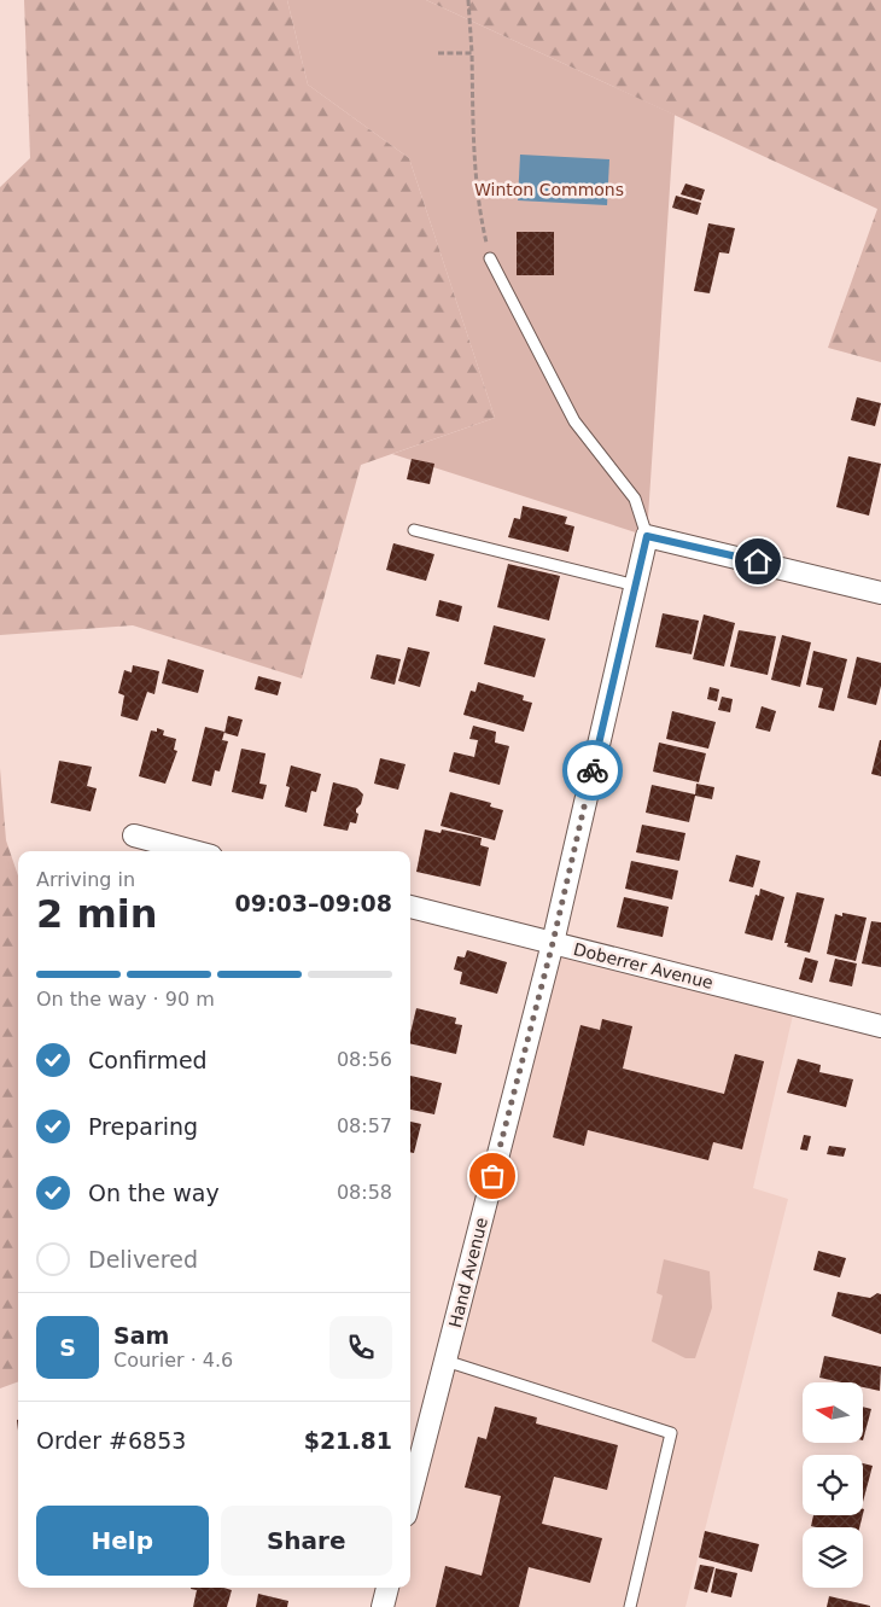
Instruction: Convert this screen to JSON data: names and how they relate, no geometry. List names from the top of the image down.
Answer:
{
  "streets": {
    "street": ["Doberrer Avenue", "Hand Avenue"]
  },
  "crossings": [
    ["Doberrer Avenue", "Hand Avenue"]
  ],
  "parks": ["Winton Commons"],
  "north": "left",
  "page": {
    "heading": ["2 min", "Arriving in", "09:03–09:08"],
    "panel": [
      "Sam",
      "Courier · 4.6",
      "Order #6853",
      "$21.81"
    ],
    "bar": "On the way · 90 m",
    "list": [
      ["Confirmed", "08:56"],
      ["Preparing", "08:57"],
      ["On the way", "08:58"],
      "Delivered"
    ],
    "round": "S",
    "buttons": ["Help", "Share"]
  }
}
